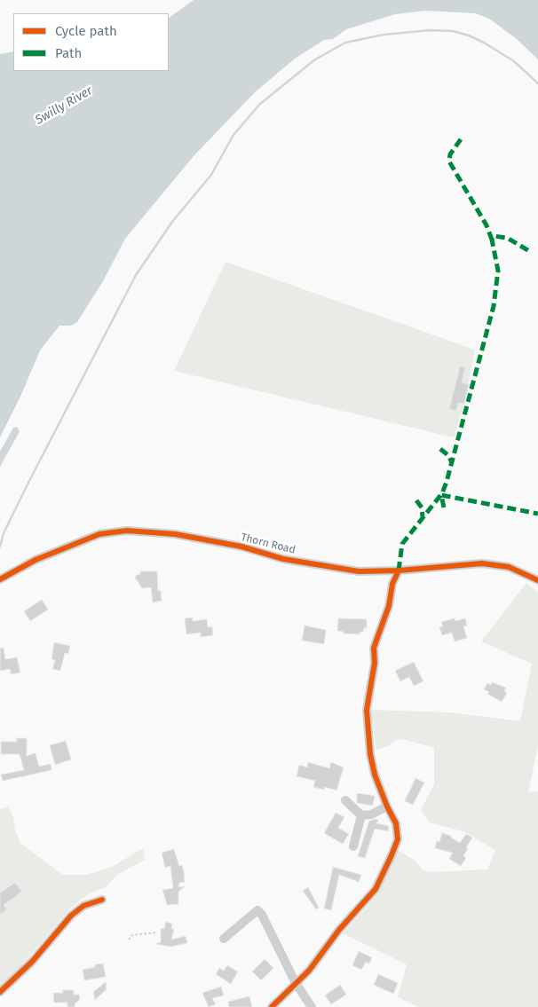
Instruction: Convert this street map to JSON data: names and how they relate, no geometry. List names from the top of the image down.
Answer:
{
  "streets": {
    "street": ["Thorn Road"]
  },
  "water": ["Swilly River"],
  "legend": ["Cycle path", "Path"]
}
